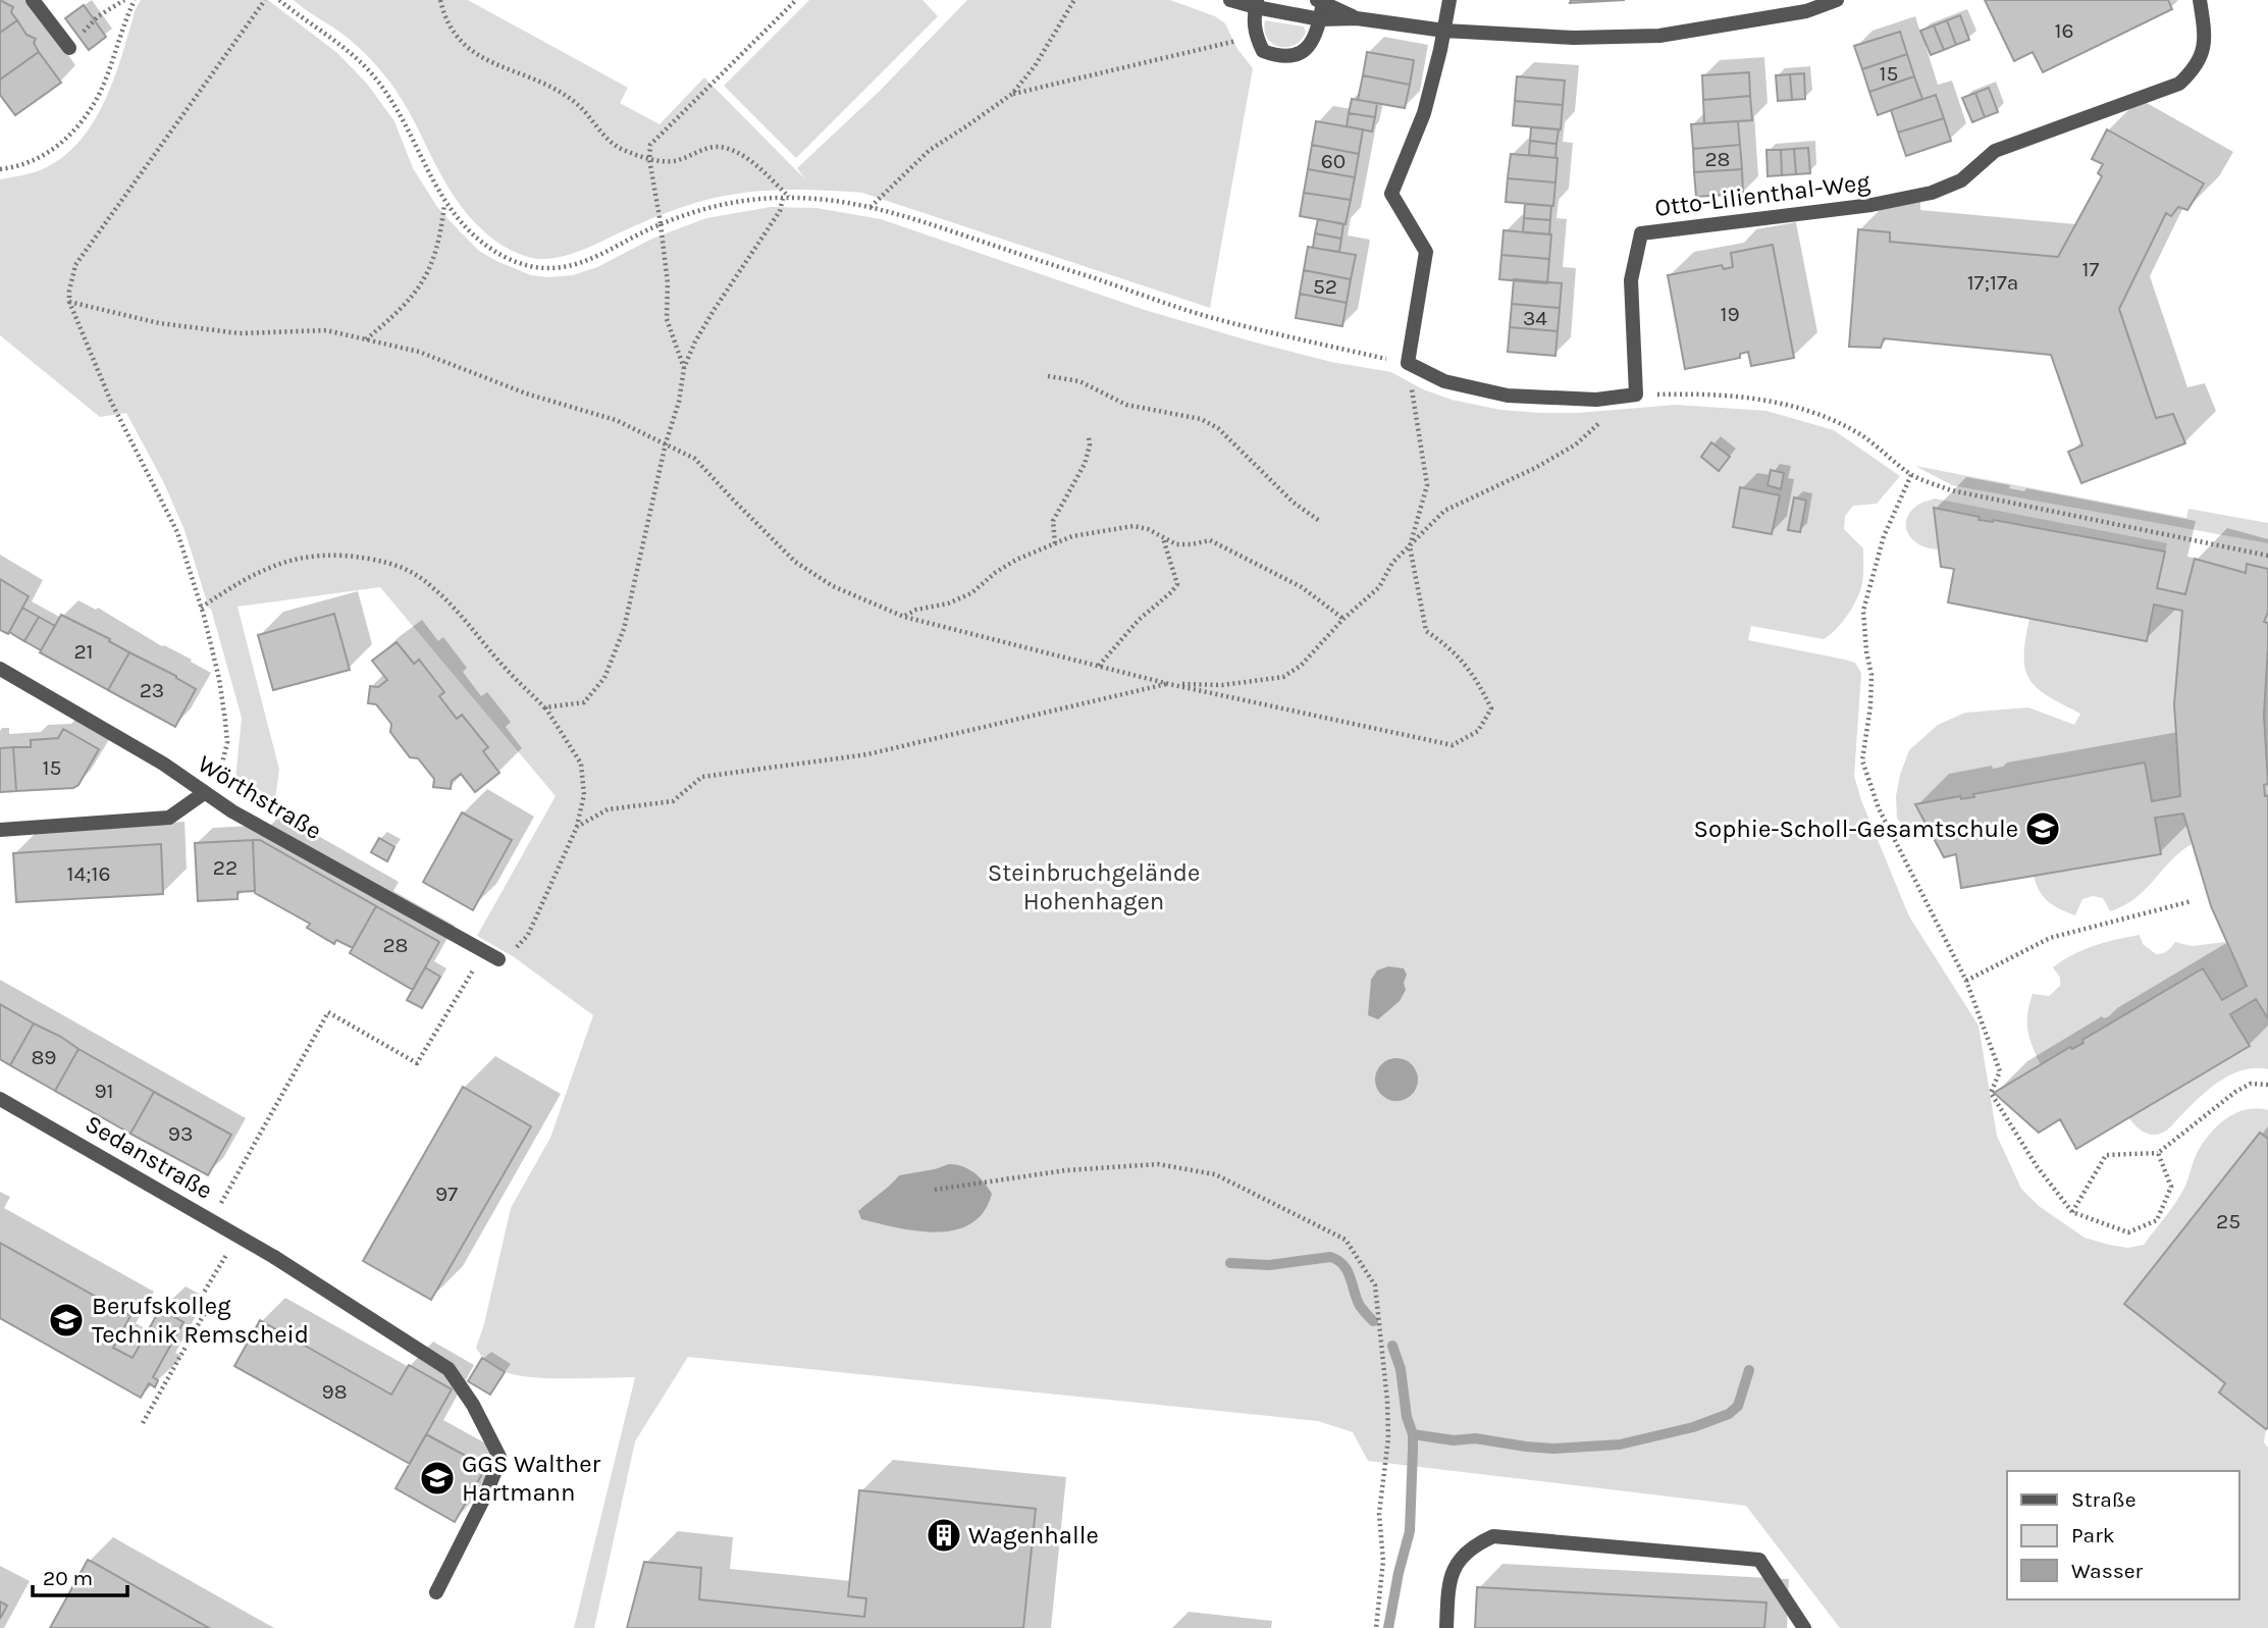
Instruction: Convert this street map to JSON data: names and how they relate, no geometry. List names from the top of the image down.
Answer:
{
  "streets": {
    "street": ["Otto-Lilienthal-Weg", "Wörthstraße", "Sedanstraße"]
  },
  "parks": ["Steinbruchgelände Hohenhagen"],
  "places": {
    "school or university": ["Sophie-Scholl-Gesamtschule", "Berufskolleg Technik Remscheid", "GGS Walther Hartmann"],
    "building": ["Wagenhalle"]
  },
  "house_numbers": [
    "16",
    "15",
    "28",
    "60",
    "17",
    "17;17a",
    "52",
    "19",
    "34",
    "21",
    "23",
    "15",
    "22",
    "14;16",
    "28",
    "89",
    "91",
    "93",
    "97",
    "25",
    "98"
  ],
  "legend": ["Straße", "Park", "Wasser"],
  "scale_bar": "20 m"
}
